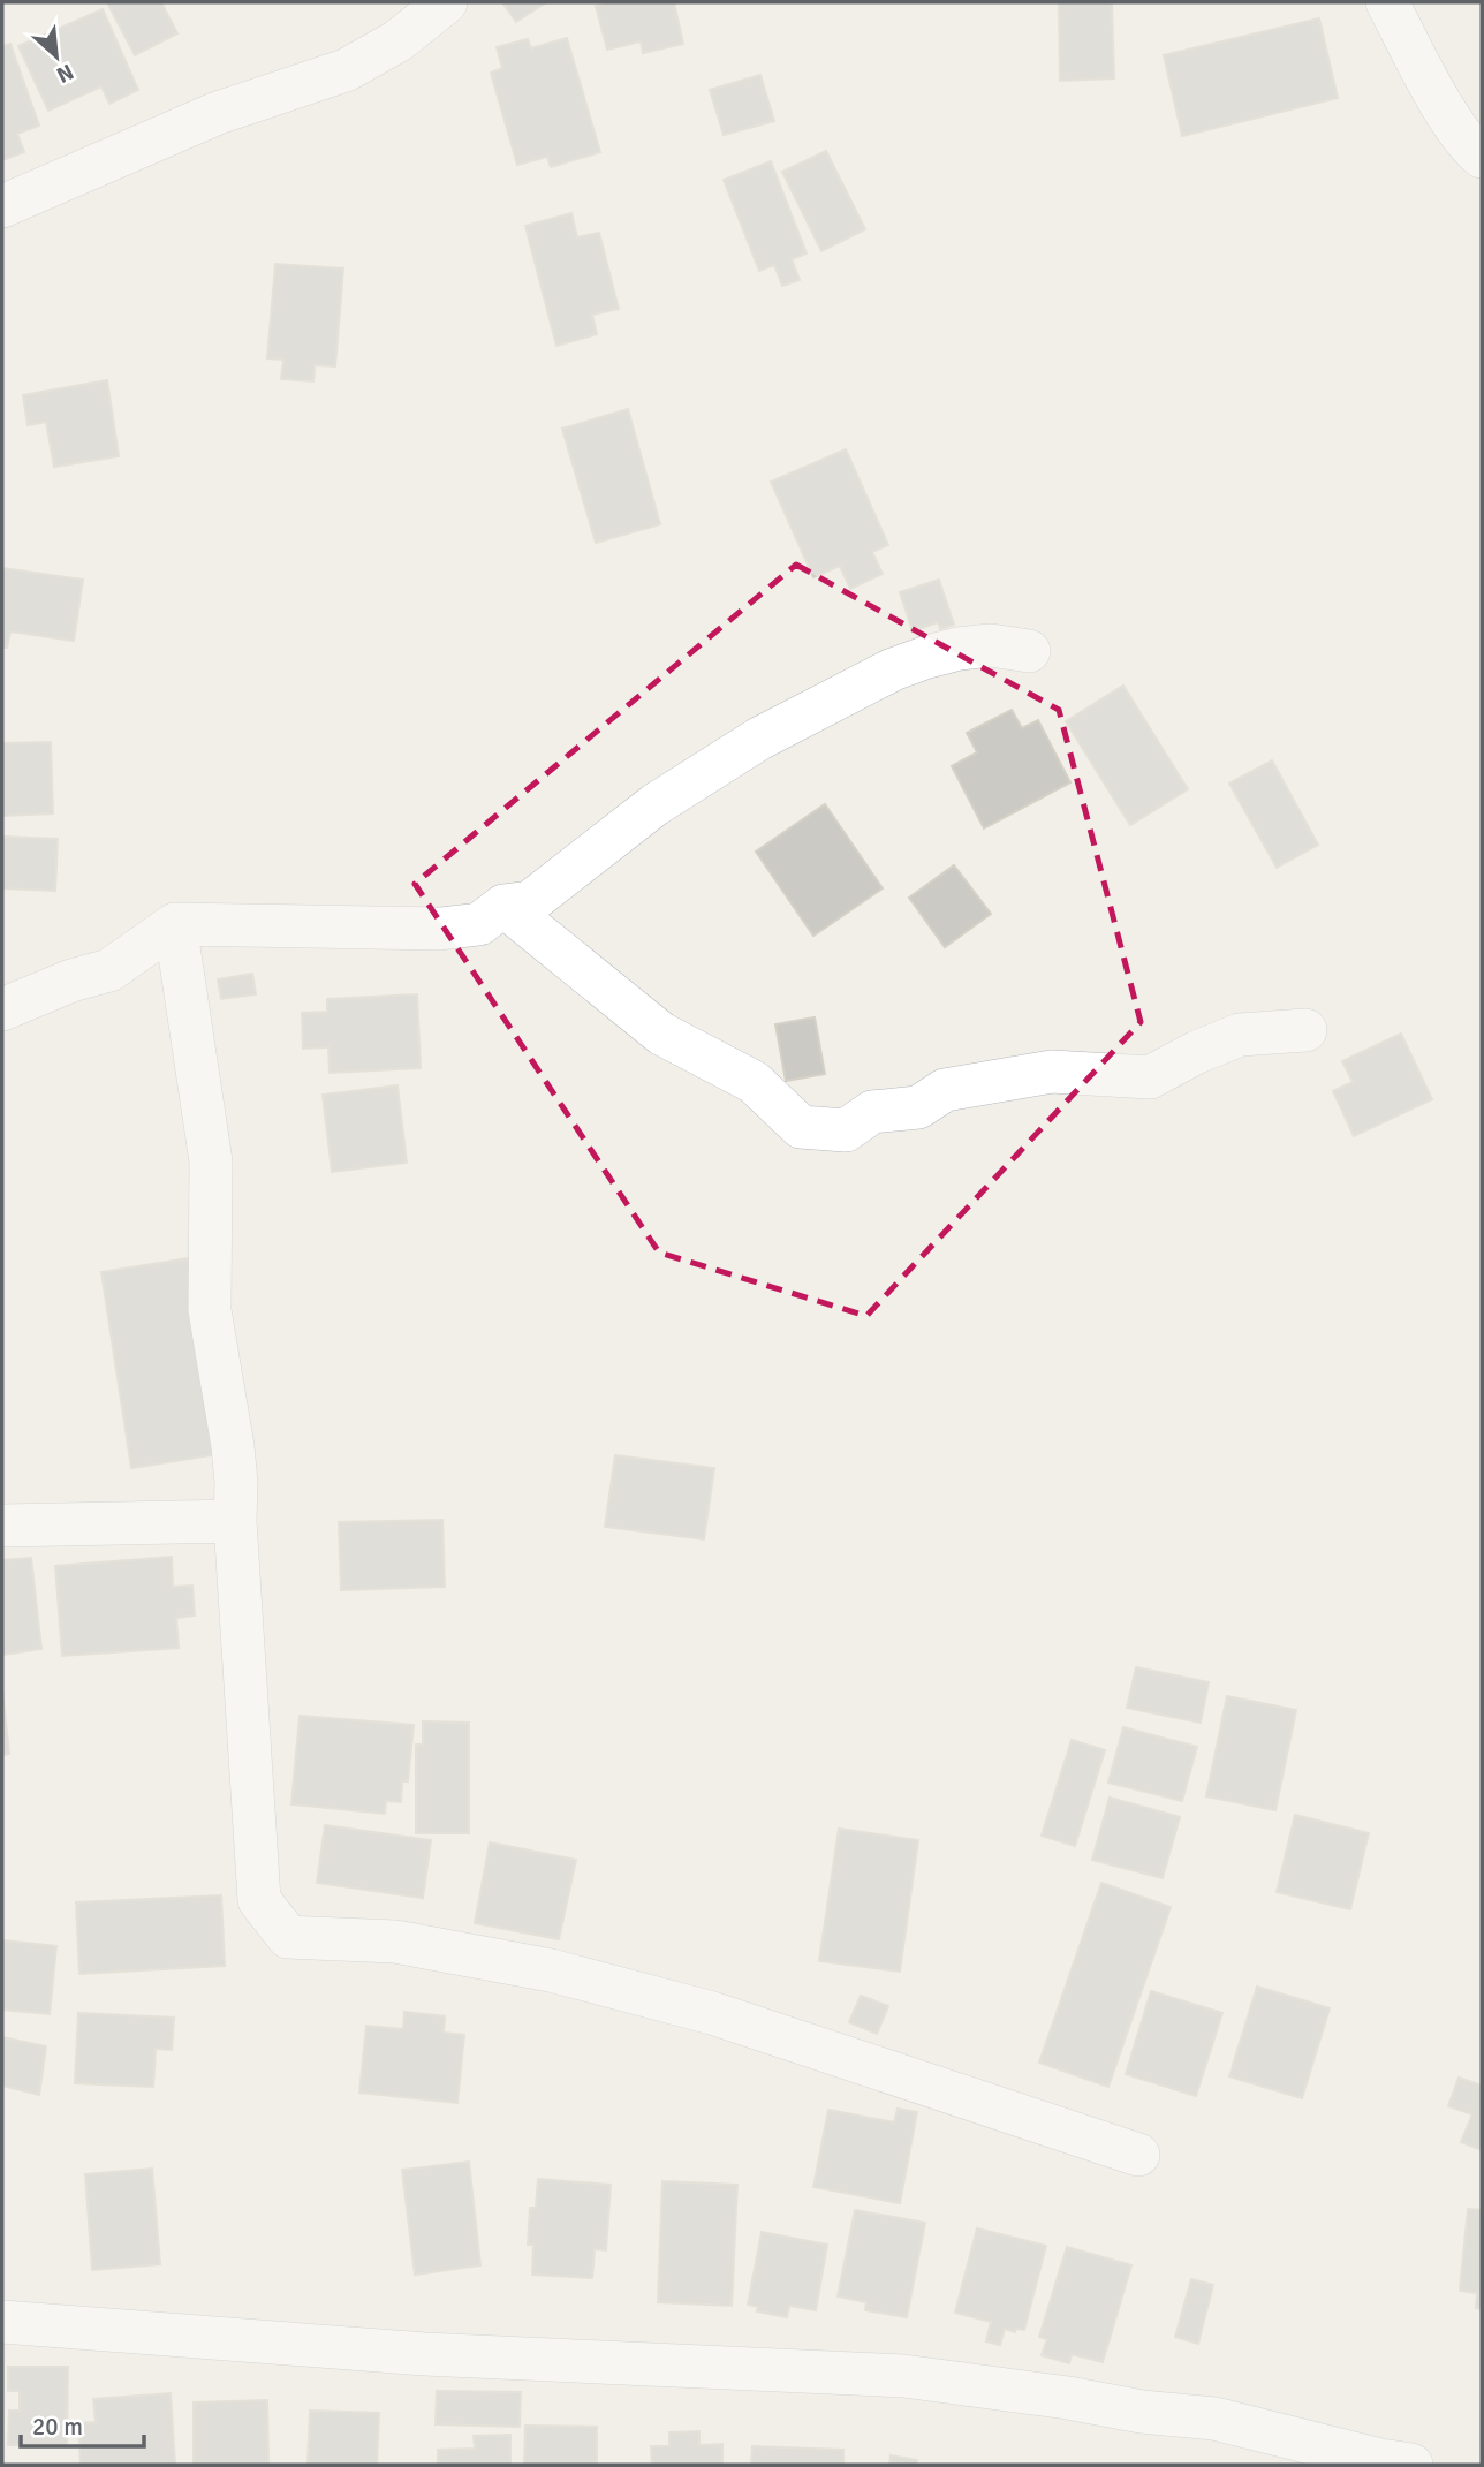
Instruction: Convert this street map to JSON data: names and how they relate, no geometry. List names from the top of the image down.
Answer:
{
  "scale_bar": "20 m",
  "north": "bottom right"
}
